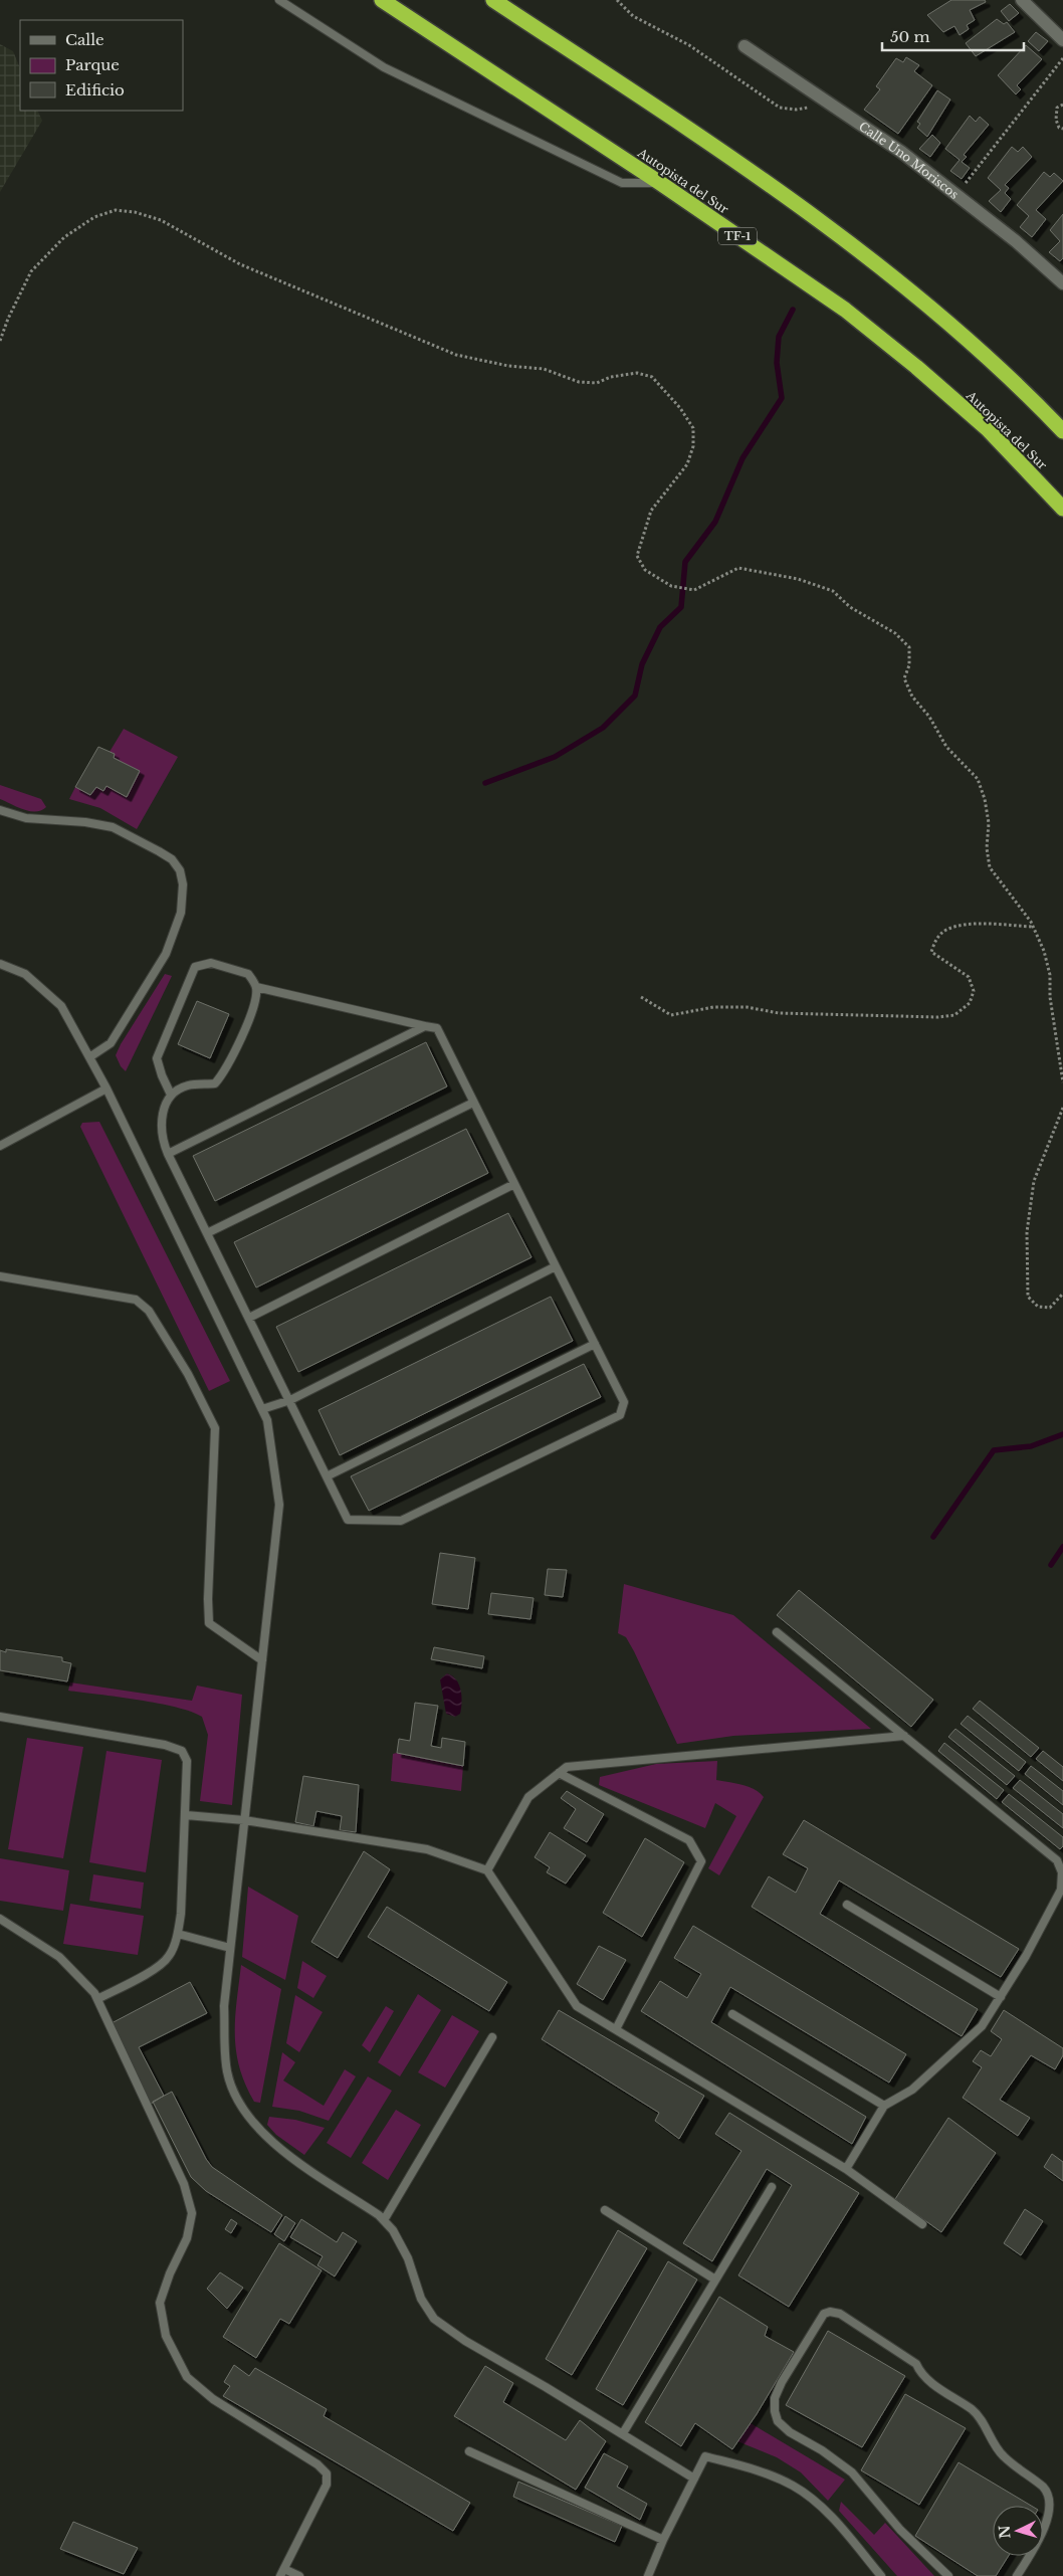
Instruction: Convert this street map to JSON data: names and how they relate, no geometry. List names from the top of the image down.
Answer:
{
  "streets": {
    "highway": ["Autopista del Sur", "TF-1"],
    "street": ["Calle Uno Moriscos"]
  },
  "legend": ["Calle", "Parque", "Edificio"],
  "scale_bar": "50 m",
  "north": "left"
}
